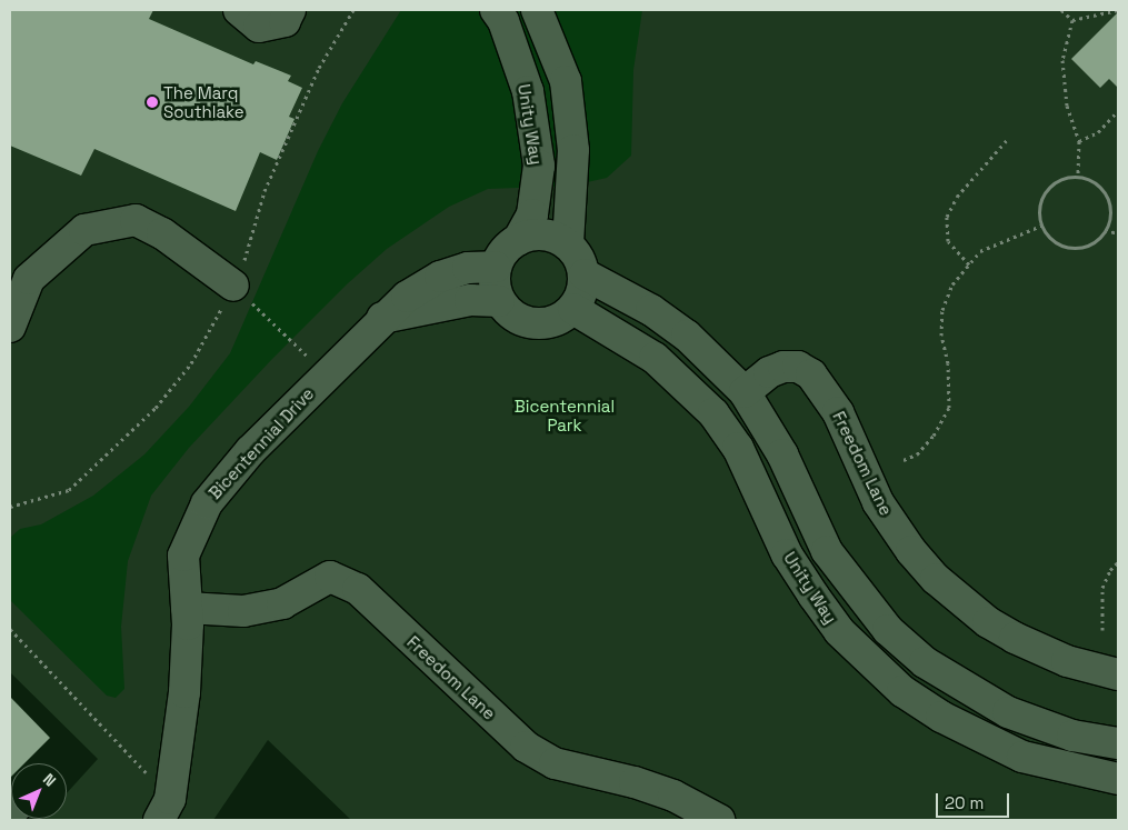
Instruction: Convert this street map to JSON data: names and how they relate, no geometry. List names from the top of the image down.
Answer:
{
  "streets": {
    "street": ["Unity Way", "Bicentennial Drive", "Freedom Lane"]
  },
  "crossings": [
    ["Unity Way", "Bicentennial Drive"],
    ["Unity Way", "Freedom Lane"],
    ["Bicentennial Drive", "Freedom Lane"]
  ],
  "parks": ["Bicentennial Park"],
  "places": ["The Marq Southlake"],
  "scale_bar": "20 m",
  "north": "top right"
}
